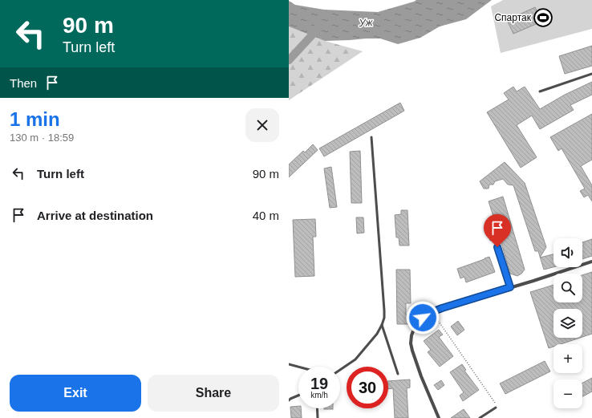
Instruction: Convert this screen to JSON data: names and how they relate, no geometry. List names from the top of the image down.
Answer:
{
  "water": ["Уж"],
  "places": {
    "sports": ["Спартак"]
  },
  "page": {
    "turn": ["90 m", "Turn left"],
    "then": "Then",
    "heading": ["1 min", "130 m · 18:59"],
    "list": [
      {
        "name": "Turn left",
        "value": "90 m"
      },
      {
        "name": "Arrive at destination",
        "value": "40 m"
      }
    ],
    "map_buttons": ["+", "−"],
    "speed": "19 km/h",
    "limit": "30",
    "buttons": ["Exit", "Share"]
  }
}
